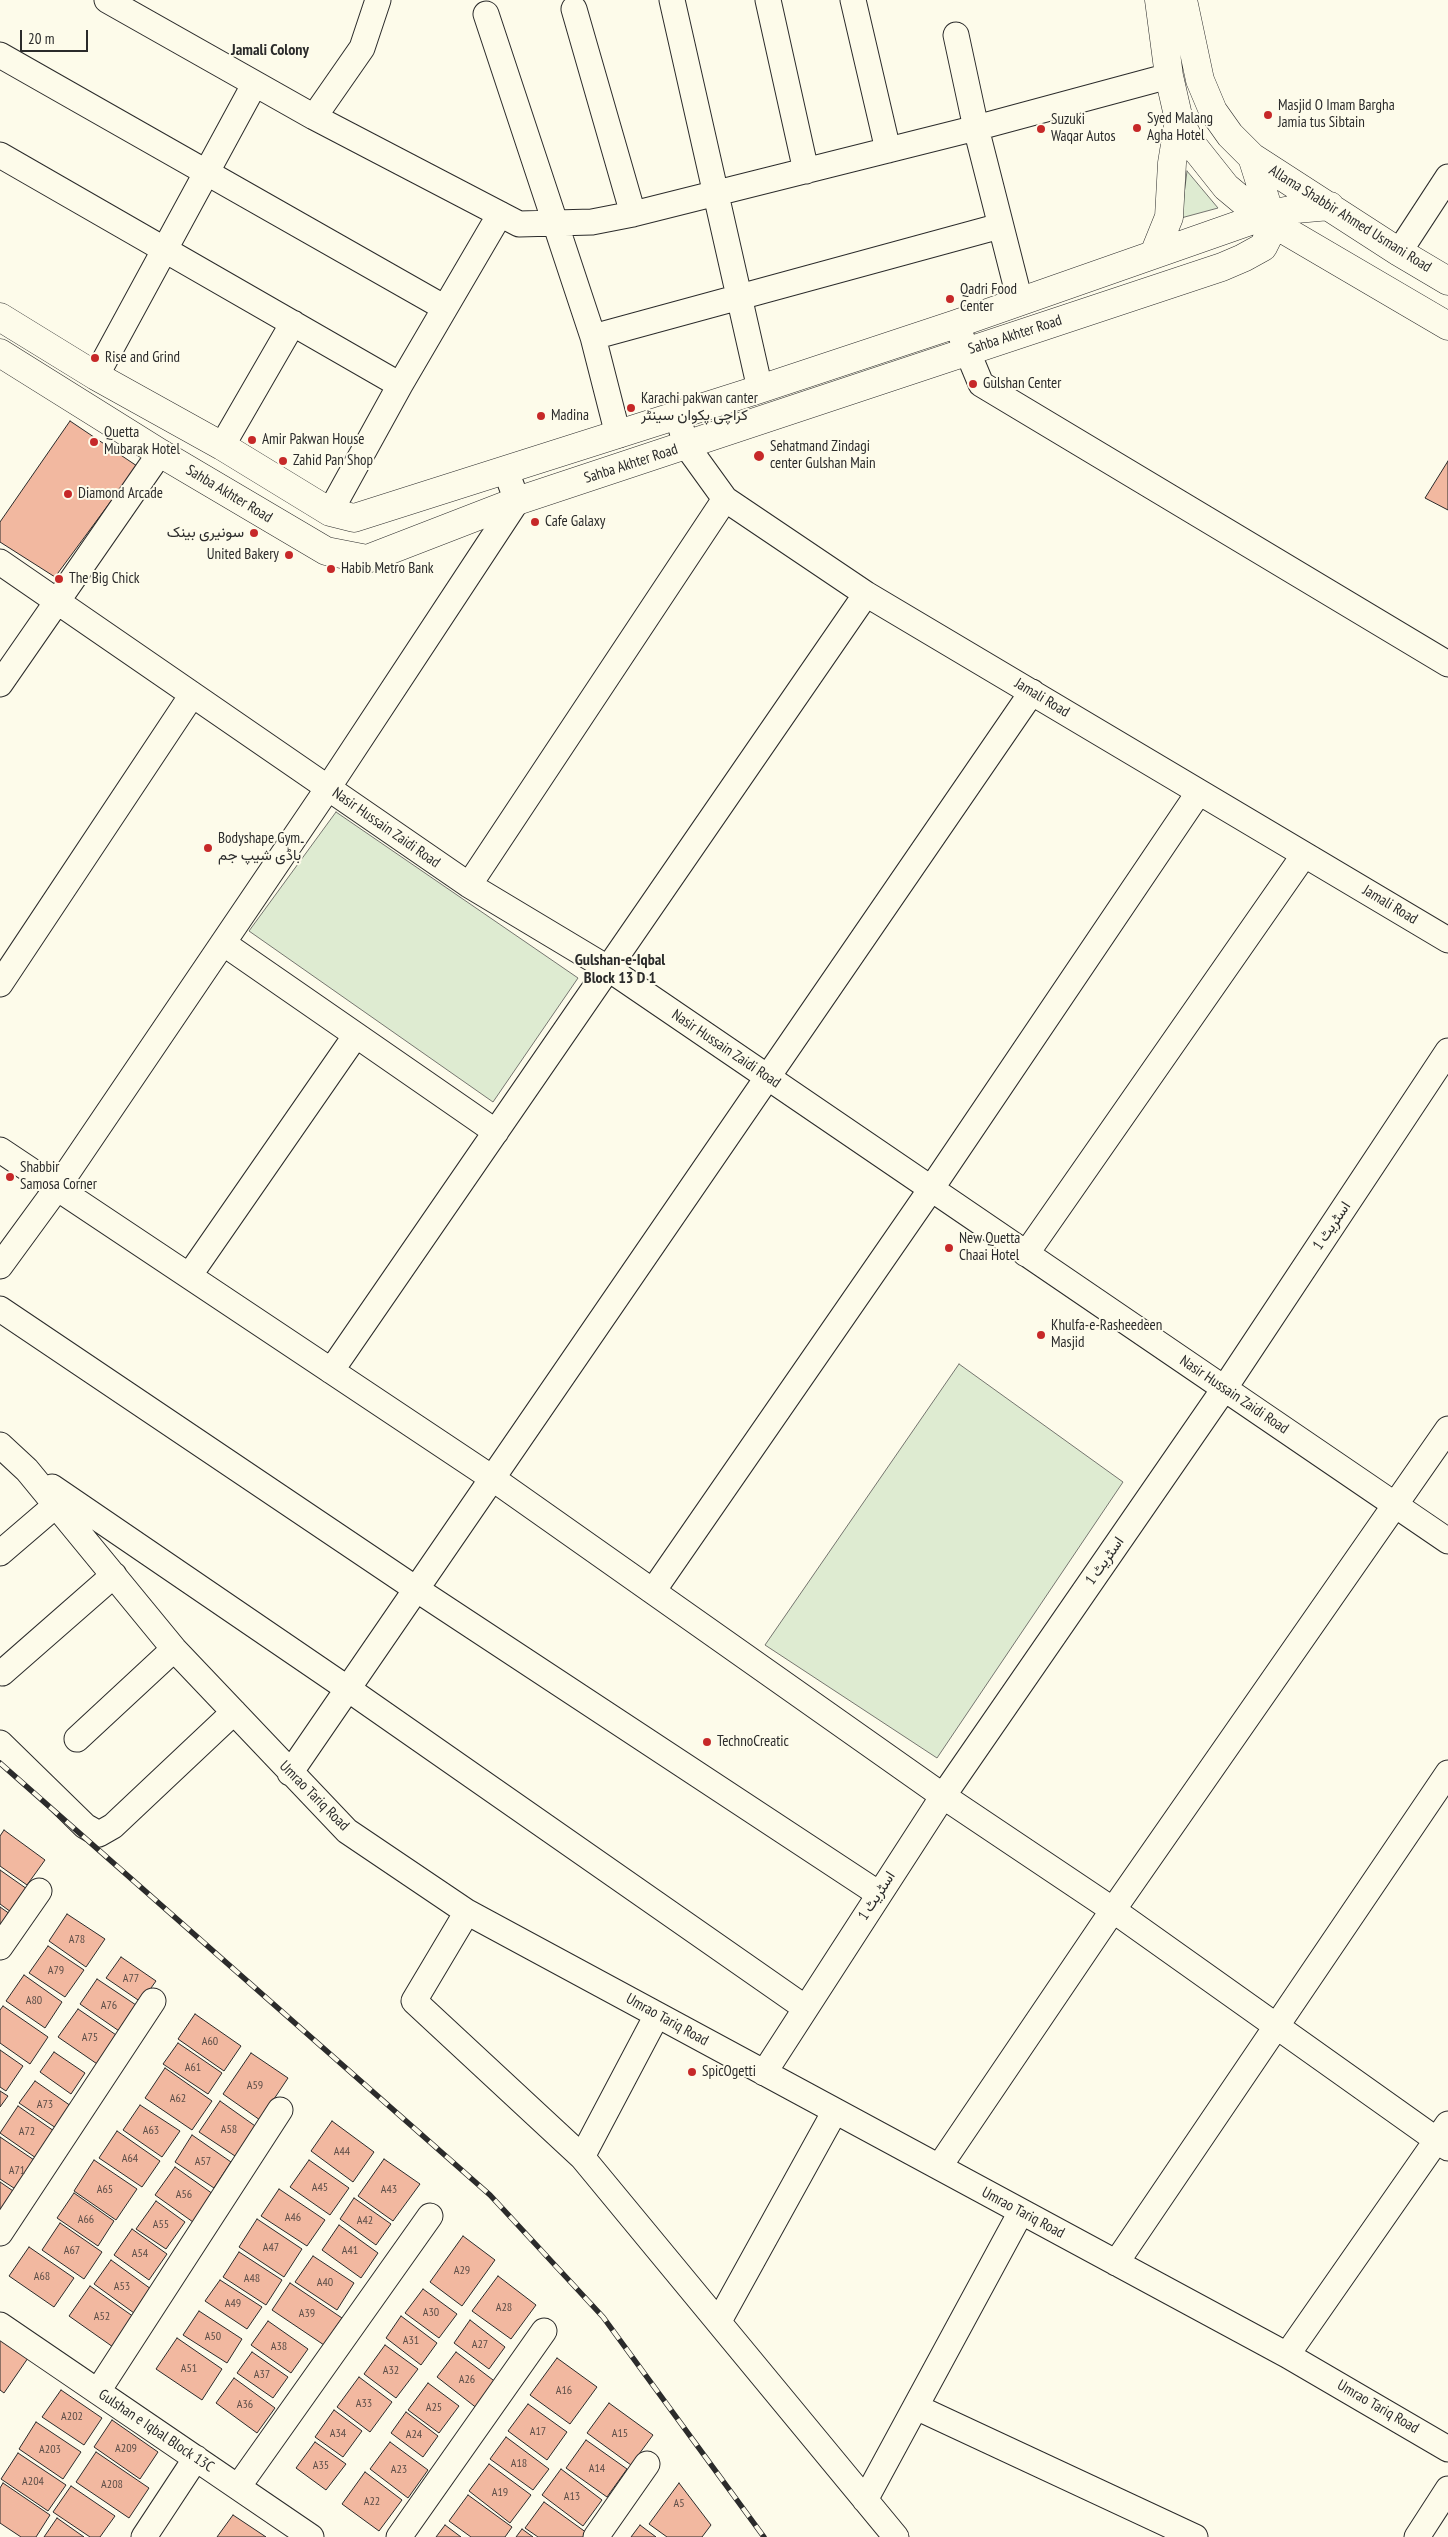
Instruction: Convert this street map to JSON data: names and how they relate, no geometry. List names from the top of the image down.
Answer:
{
  "streets": {
    "main road": ["Allama Shabbir Ahmed Usmani Road", "Sahba Akhter Road"],
    "street": [
      "Jamali Road",
      "Nasir Hussain Zaidi Road",
      "اسٹریٹ 1",
      "Umrao Tariq Road",
      "Gulshan e Iqbal Block 13C"
    ]
  },
  "crossings": [
    ["Allama Shabbir Ahmed Usmani Road", "Sahba Akhter Road"],
    ["Sahba Akhter Road", "Jamali Road"],
    ["Nasir Hussain Zaidi Road", "اسٹریٹ 1"],
    ["اسٹریٹ 1", "Umrao Tariq Road"]
  ],
  "districts": ["Jamali Colony", "Gulshan-e-Iqbal Block 13 D 1"],
  "places": [
    "Masjid O Imam Bargha Jamia tus Sibtain",
    "Syed Malang Agha Hotel",
    "Suzuki Waqar Autos",
    "Qadri Food Center",
    "Rise and Grind",
    "Gulshan Center",
    "Karachi pakwan canter کراچی پکوان سینٹر",
    "Madina",
    "Amir Pakwan House",
    "Quetta Mubarak Hotel",
    "Sehatmand Zindagi center Gulshan Main",
    "Zahid Pan Shop",
    "Diamond Arcade",
    "Cafe Galaxy",
    "سونیری بینک",
    "United Bakery",
    "Habib Metro Bank",
    "The Big Chick",
    "Bodyshape Gym۔ باڈی شیپ جم",
    "Shabbir Samosa Corner",
    "New Quetta Chaai Hotel",
    "Khulfa-e-Rasheedeen Masjid",
    "TechnoCreatic",
    "SpicOgetti"
  ],
  "house_numbers": [
    "A78",
    "A79",
    "A77",
    "A80",
    "A76",
    "A75",
    "A60",
    "A61",
    "A59",
    "A62",
    "A73",
    "A58",
    "A63",
    "A72",
    "A44",
    "A64",
    "A57",
    "A71",
    "A45",
    "A65",
    "A43",
    "A56",
    "A46",
    "A66",
    "A42",
    "A55",
    "A47",
    "A67",
    "A41",
    "A54",
    "A29",
    "A68",
    "A48",
    "A40",
    "A53",
    "A49",
    "A28",
    "A30",
    "A39",
    "A52",
    "A50",
    "A31",
    "A27",
    "A38",
    "A51",
    "A32",
    "A37",
    "A26",
    "A16",
    "A33",
    "A36",
    "A25",
    "A202",
    "A17",
    "A34",
    "A15",
    "A24",
    "A209",
    "A203",
    "A18",
    "A35",
    "A14",
    "A23",
    "A204",
    "A208",
    "A19",
    "A13",
    "A22",
    "A5"
  ],
  "scale_bar": "20 m"
}
